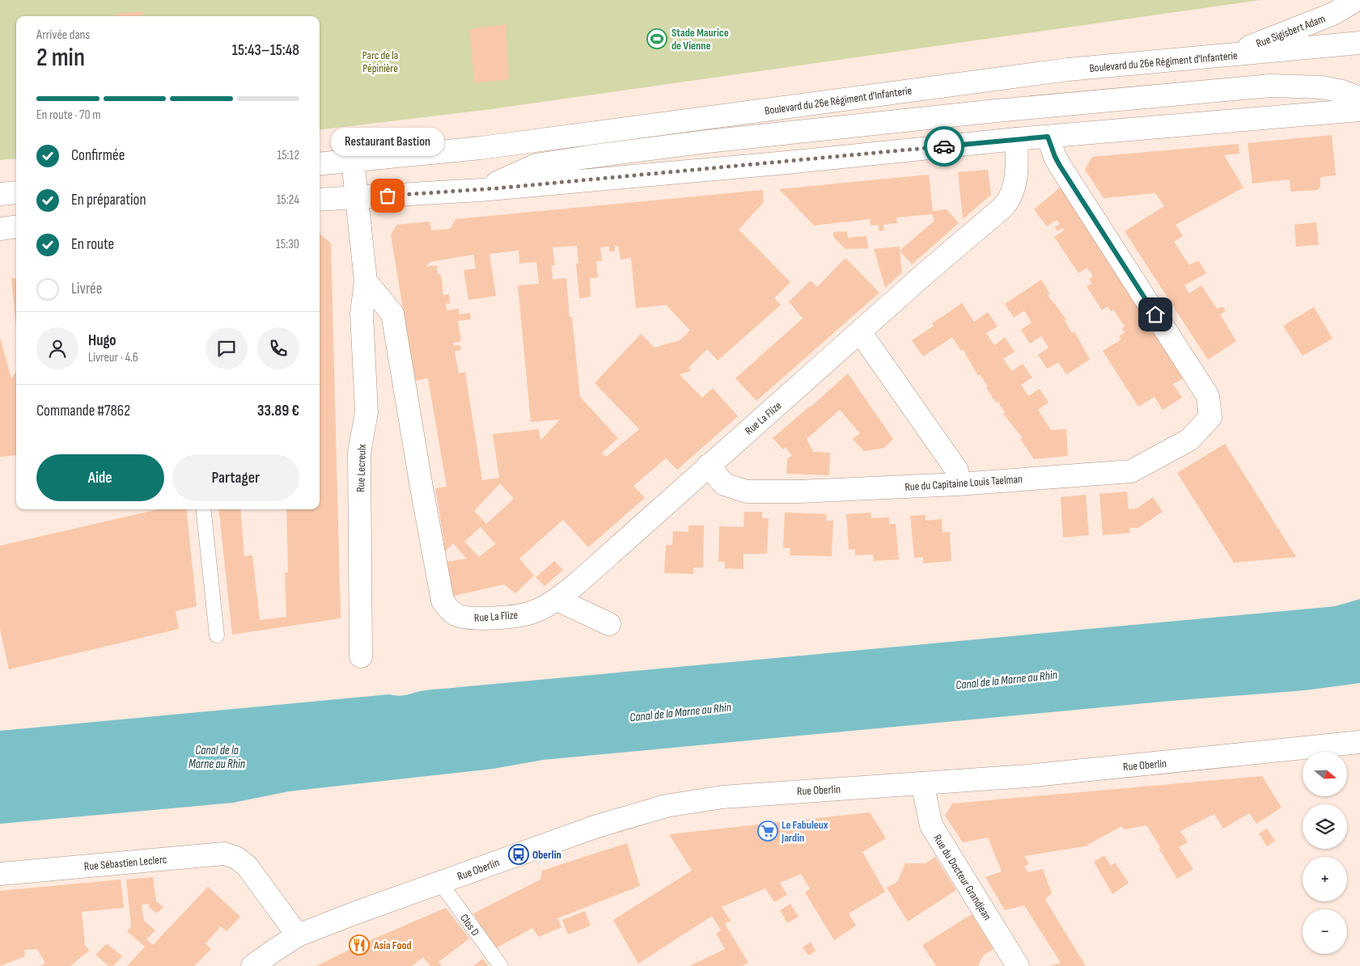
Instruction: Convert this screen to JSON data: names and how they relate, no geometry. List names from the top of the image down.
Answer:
{
  "streets": {
    "street": [
      "Rue Sigisbert Adam",
      "Boulevard du 26e Régiment d'Infanterie",
      "Rue La Flize",
      "Rue Lecreulx",
      "Rue du Capitaine Louis Taelman",
      "Rue Oberlin",
      "Rue Sébastien Leclerc",
      "Rue du Docteur Grandjean"
    ],
    "lane": ["Clos D"]
  },
  "crossings": [
    ["Rue Sigisbert Adam", "Boulevard du 26e Régiment d'Infanterie"],
    ["Boulevard du 26e Régiment d'Infanterie", "Rue Lecreulx"],
    ["Rue La Flize", "Rue Lecreulx"],
    ["Rue La Flize", "Rue du Capitaine Louis Taelman"],
    ["Rue Oberlin", "Rue Sébastien Leclerc"],
    ["Rue Oberlin", "Rue du Docteur Grandjean"],
    ["Rue Oberlin", "Clos D"]
  ],
  "water": ["Canal de la Marne au Rhin"],
  "parks": ["Parc de la Pépinière"],
  "places": {
    "sports": ["Stade Maurice de Vienne"],
    "other": ["Restaurant Bastion"],
    "supermarket": ["Le Fabuleux Jardin"],
    "bus stop": ["Oberlin"],
    "restaurant": ["Asia Food"]
  },
  "north": "right",
  "page": {
    "heading": ["2 min", "Arrivée dans", "15:43–15:48"],
    "panel": [
      "Hugo",
      "Livreur · 4.6",
      "Commande #7862",
      "33.89 €"
    ],
    "bar": "En route · 70 m",
    "bubble": "Restaurant Bastion",
    "list": [
      ["Confirmée", "15:12"],
      ["En préparation", "15:24"],
      ["En route", "15:30"],
      "Livrée"
    ],
    "buttons": ["Aide", "Partager"],
    "map_buttons": ["+", "−"]
  }
}
